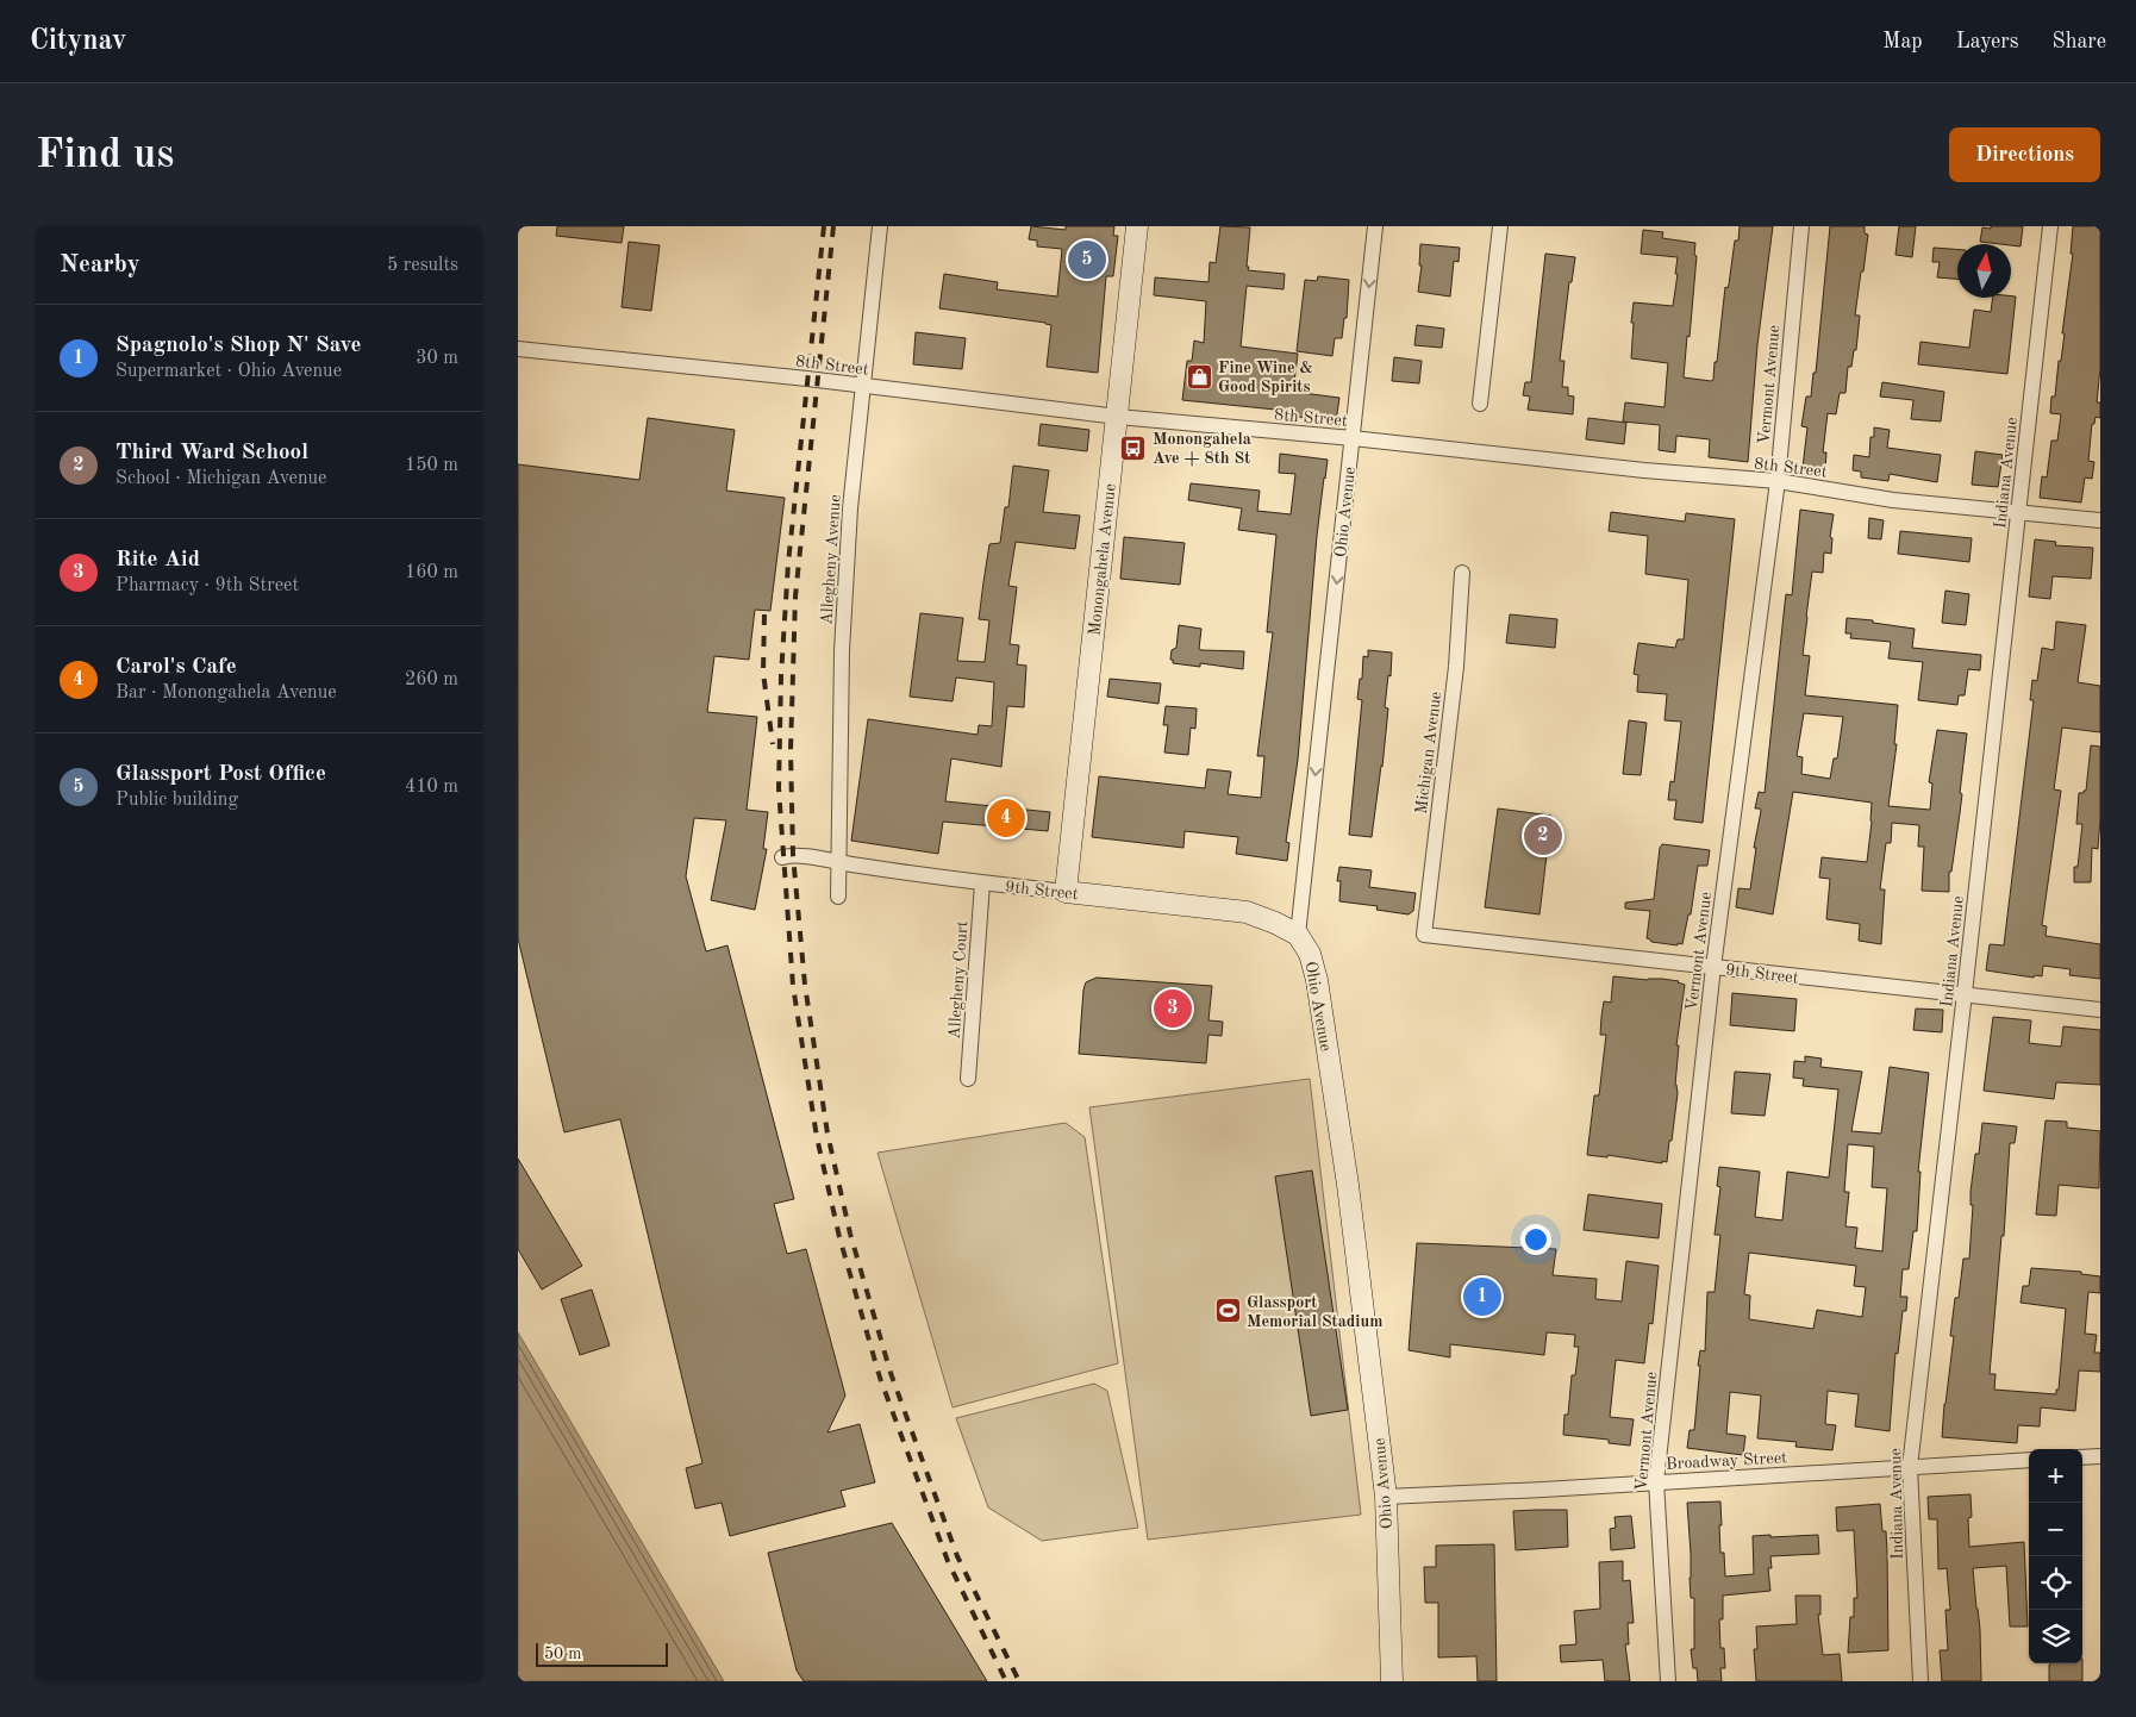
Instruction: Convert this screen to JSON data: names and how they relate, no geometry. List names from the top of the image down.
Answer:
{
  "streets": {
    "main road": ["Ohio Avenue", "Monongahela Avenue", "9th Street"],
    "street": [
      "8th Street",
      "Vermont Avenue",
      "Indiana Avenue",
      "Allegheny Avenue",
      "Michigan Avenue",
      "Allegheny Court",
      "Broadway Street"
    ]
  },
  "crossings": [
    ["8th Street", "Vermont Avenue"],
    ["8th Street", "Indiana Avenue"],
    ["8th Street", "Ohio Avenue"],
    ["8th Street", "Allegheny Avenue"],
    ["8th Street", "Monongahela Avenue"],
    ["Vermont Avenue", "9th Street"],
    ["Vermont Avenue", "Broadway Street"],
    ["Indiana Avenue", "9th Street"],
    ["Indiana Avenue", "Broadway Street"],
    ["Ohio Avenue", "9th Street"],
    ["Ohio Avenue", "Broadway Street"],
    ["Allegheny Avenue", "9th Street"],
    ["Monongahela Avenue", "9th Street"],
    ["Michigan Avenue", "9th Street"],
    ["9th Street", "Allegheny Court"]
  ],
  "one_way": ["Ohio Avenue"],
  "places": {
    "shop": ["Fine Wine & Good Spirits"],
    "bus stop": ["Monongahela Ave + 8th St"],
    "sports": ["Glassport Memorial Stadium"]
  },
  "scale_bar": "50 m",
  "north": "top",
  "page": {
    "header": "Citynav",
    "nav": ["Map", "Layers", "Share"],
    "buttons": "Directions",
    "title": "Find us",
    "heading": ["Nearby", "5 results"],
    "pins": [
      "5",
      "4",
      "2",
      "3",
      "1"
    ],
    "list": [
      {
        "mark": "1",
        "name": "Spagnolo's Shop N' Save",
        "note": "Supermarket · Ohio Avenue",
        "value": "30 m"
      },
      {
        "mark": "2",
        "name": "Third Ward School",
        "note": "School · Michigan Avenue",
        "value": "150 m"
      },
      {
        "mark": "3",
        "name": "Rite Aid",
        "note": "Pharmacy · 9th Street",
        "value": "160 m"
      },
      {
        "mark": "4",
        "name": "Carol's Cafe",
        "note": "Bar · Monongahela Avenue",
        "value": "260 m"
      },
      {
        "mark": "5",
        "name": "Glassport Post Office",
        "note": "Public building",
        "value": "410 m"
      }
    ],
    "map_buttons": ["+", "−"],
    "scale": "50 m"
  }
}
